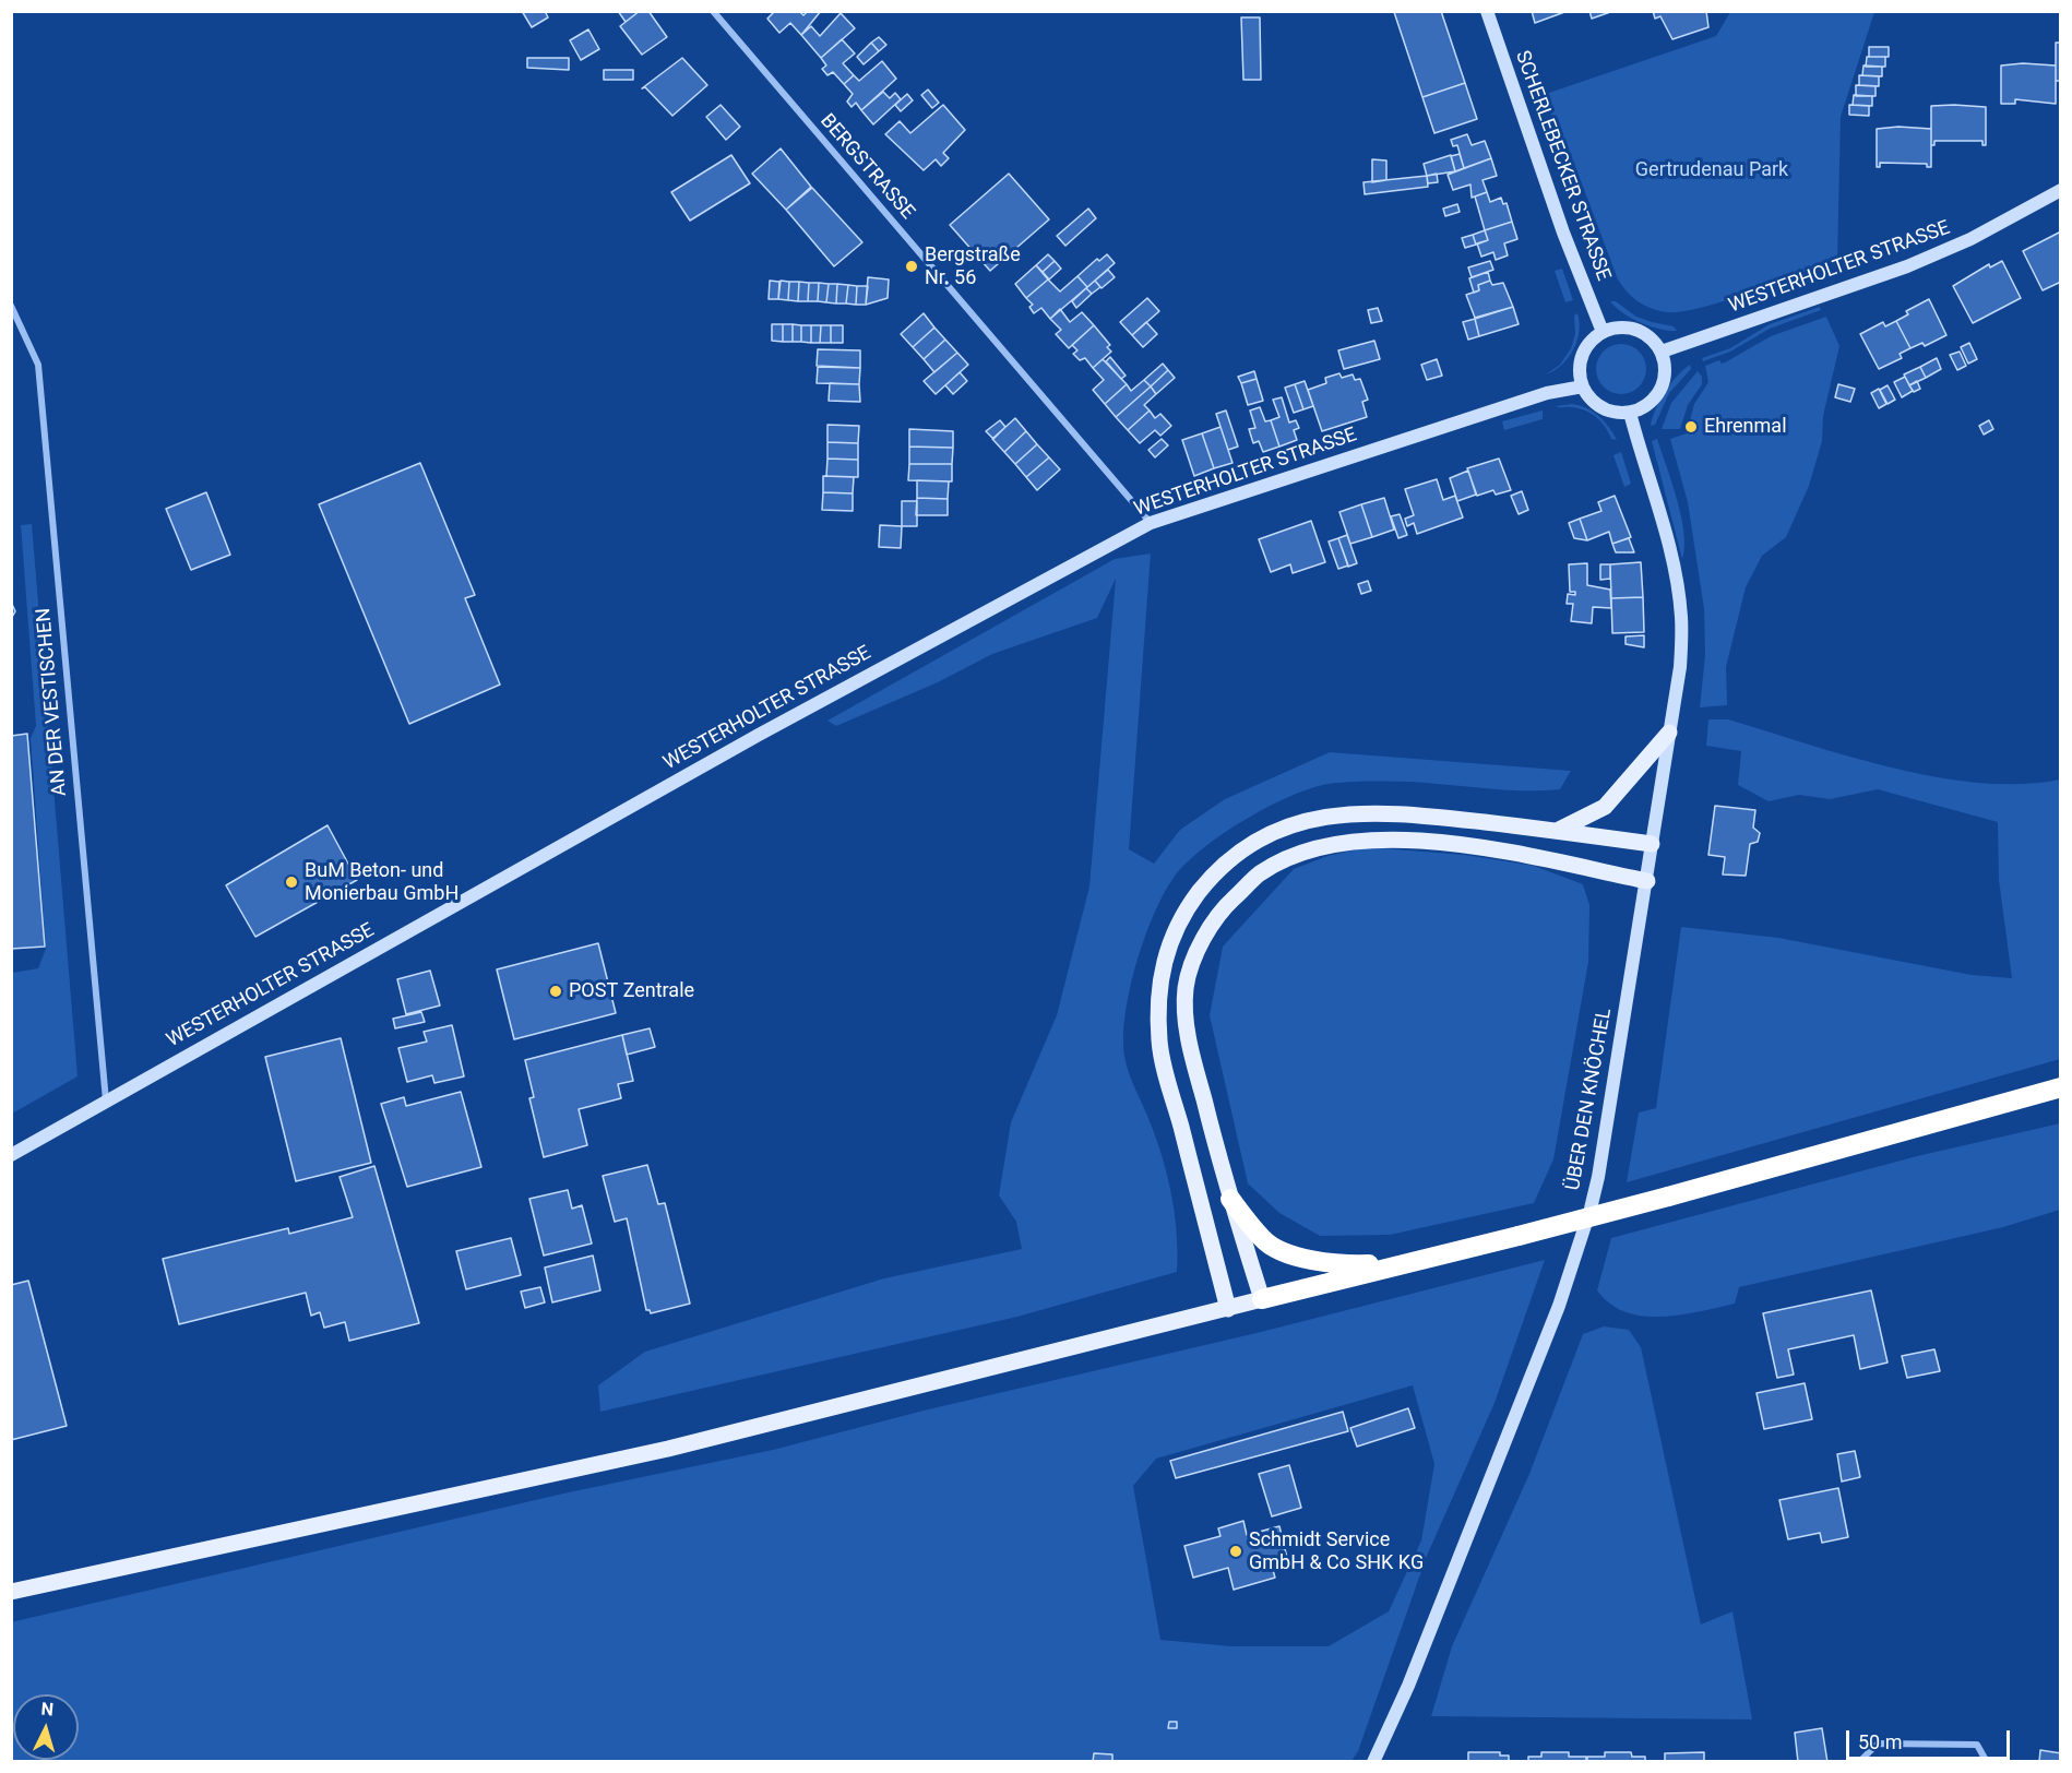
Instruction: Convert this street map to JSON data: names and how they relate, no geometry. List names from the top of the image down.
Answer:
{
  "streets": {
    "street": [
      "SCHERLEBECKER STRASSE",
      "BERGSTRASSE",
      "WESTERHOLTER STRASSE",
      "AN DER VESTISCHEN",
      "ÜBER DEN KNÖCHEL"
    ]
  },
  "crossings": [
    ["SCHERLEBECKER STRASSE", "WESTERHOLTER STRASSE"],
    ["SCHERLEBECKER STRASSE", "ÜBER DEN KNÖCHEL"],
    ["BERGSTRASSE", "WESTERHOLTER STRASSE"],
    ["WESTERHOLTER STRASSE", "AN DER VESTISCHEN"],
    ["WESTERHOLTER STRASSE", "ÜBER DEN KNÖCHEL"]
  ],
  "parks": ["Gertrudenau Park"],
  "places": [
    "Bergstraße Nr. 56",
    "Ehrenmal",
    "BuM Beton- und Monierbau GmbH",
    "POST Zentrale",
    "Schmidt Service GmbH & Co SHK KG"
  ],
  "scale_bar": "50 m",
  "north": "top"
}
